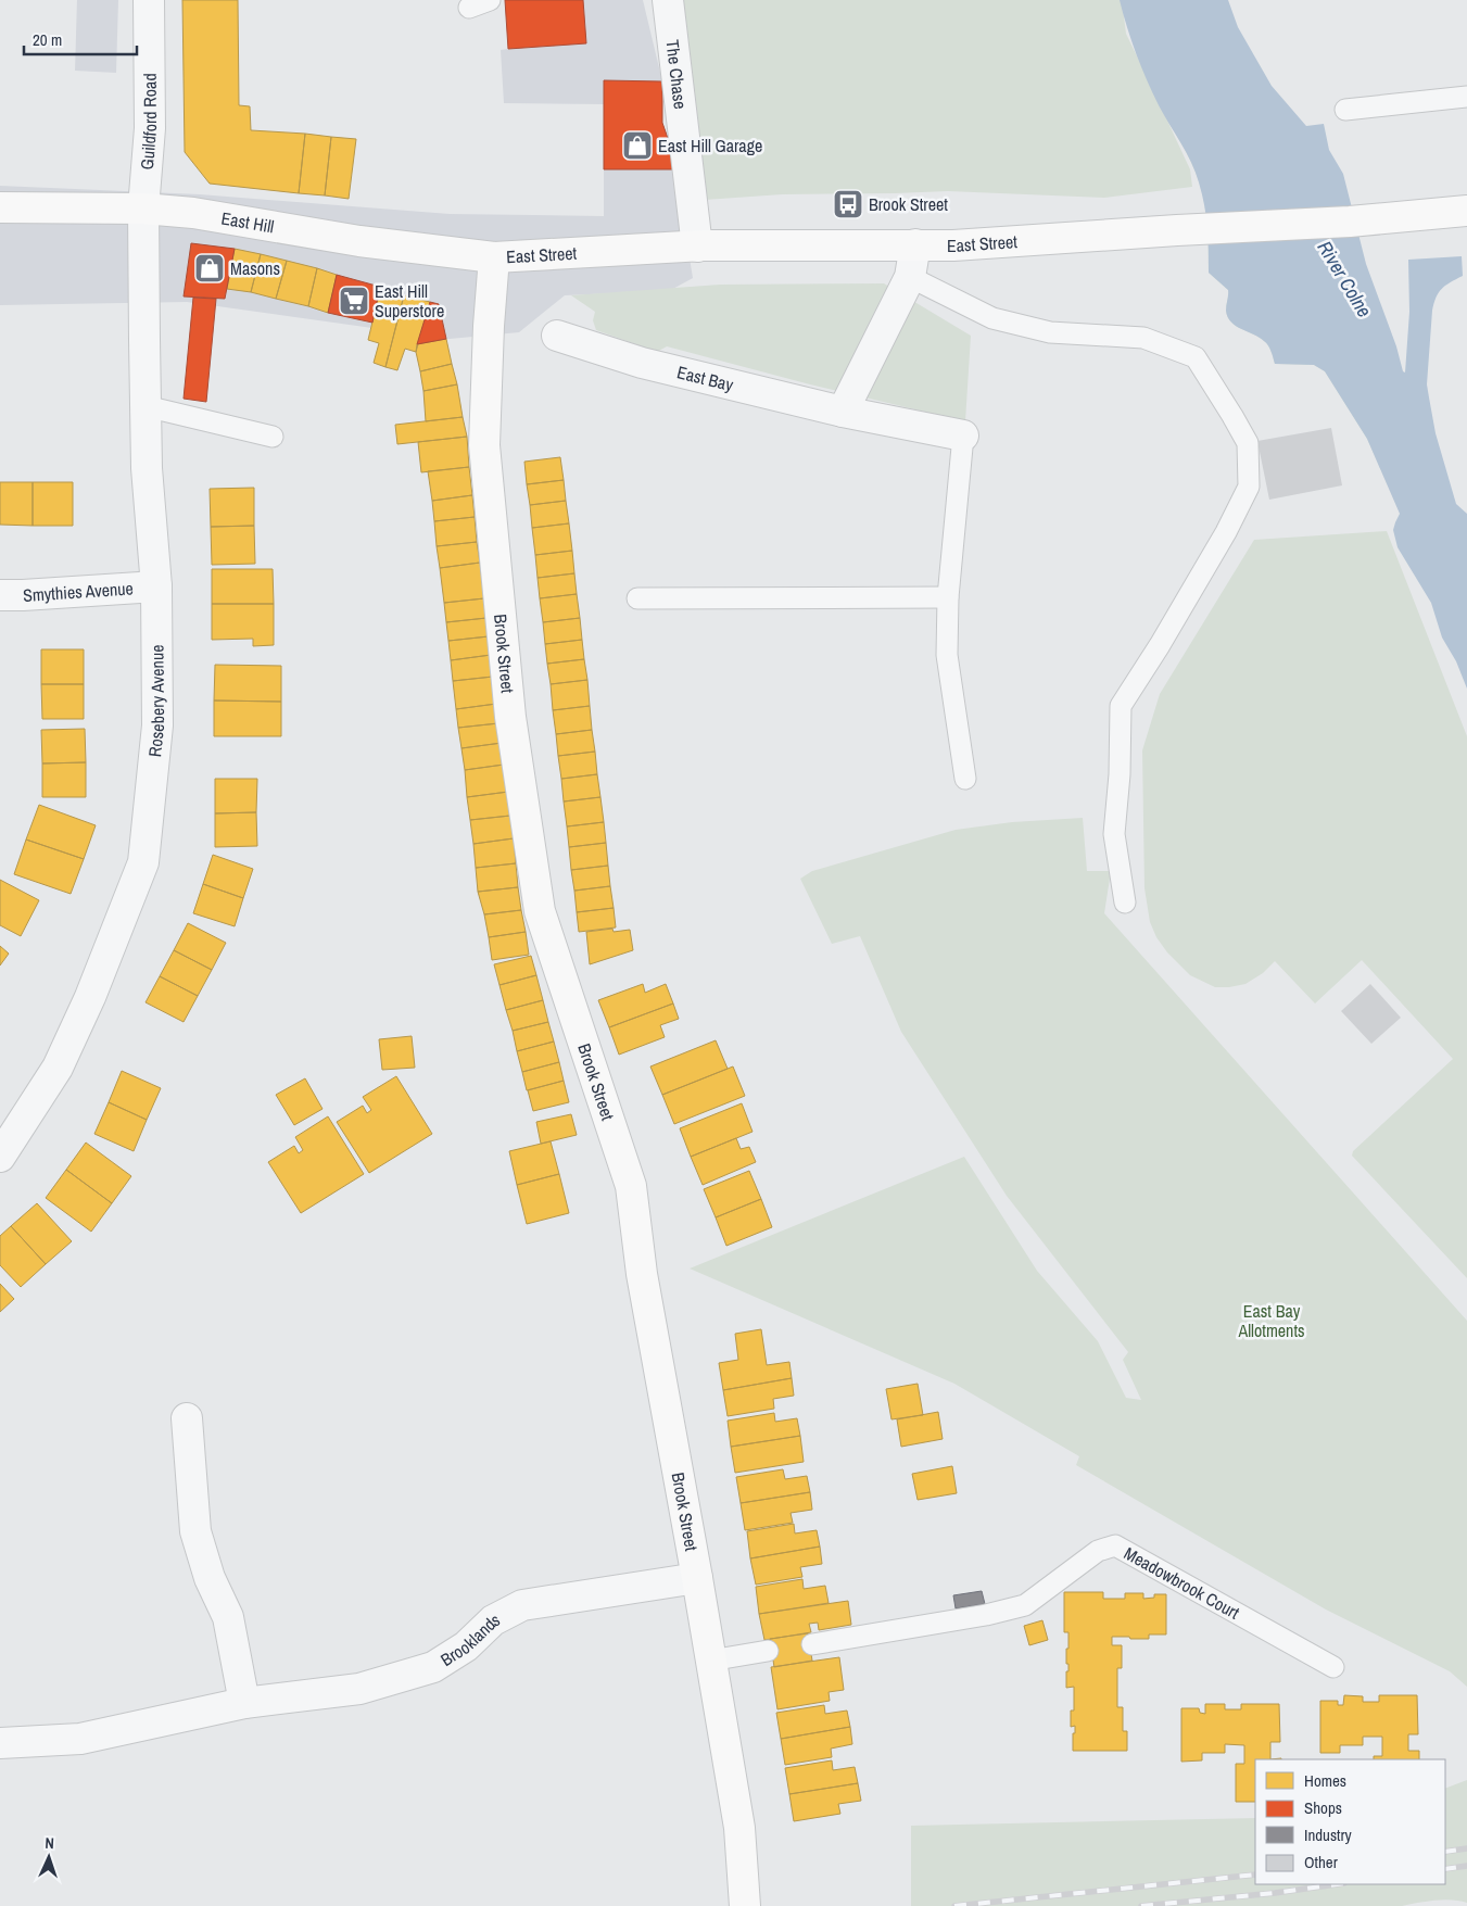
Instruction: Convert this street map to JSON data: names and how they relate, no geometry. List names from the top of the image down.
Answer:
{
  "streets": {
    "street": [
      "The Chase",
      "Guildford Road",
      "East Hill",
      "East Street",
      "East Bay",
      "Smythies Avenue",
      "Brook Street",
      "Rosebery Avenue",
      "Brooklands"
    ],
    "lane": ["Meadowbrook Court"]
  },
  "crossings": [
    ["The Chase", "East Street"],
    ["Guildford Road", "East Hill"],
    ["Guildford Road", "Rosebery Avenue"],
    ["East Hill", "East Street"],
    ["East Hill", "Brook Street"],
    ["East Hill", "Rosebery Avenue"],
    ["East Street", "Brook Street"],
    ["Smythies Avenue", "Rosebery Avenue"],
    ["Brook Street", "Brooklands"]
  ],
  "water": ["River Colne"],
  "parks": ["East Bay Allotments"],
  "places": {
    "shop": ["East Hill Garage", "Masons"],
    "bus stop": ["Brook Street"],
    "supermarket": ["East Hill Superstore"]
  },
  "legend": [
    "Homes",
    "Shops",
    "Industry",
    "Other"
  ],
  "scale_bar": "20 m",
  "north": "top"
}
